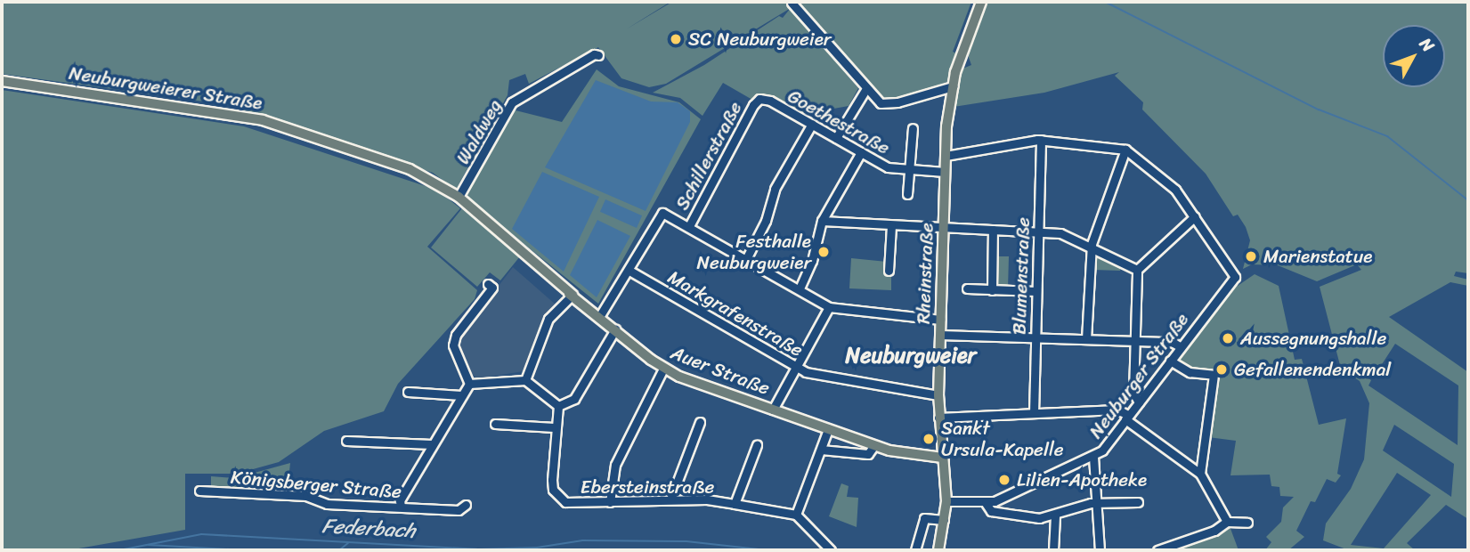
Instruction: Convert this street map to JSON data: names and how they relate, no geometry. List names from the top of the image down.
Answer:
{
  "streets": {
    "main road": ["Neuburgweierer Straße", "Rheinstraße", "Auer Straße"],
    "street": [
      "Goethestraße",
      "Waldweg",
      "Schillerstraße",
      "Blumenstraße",
      "Markgrafenstraße",
      "Neuburger Straße",
      "Königsberger Straße",
      "Ebersteinstraße"
    ]
  },
  "crossings": [
    ["Neuburgweierer Straße", "Waldweg"],
    ["Neuburgweierer Straße", "Auer Straße"],
    ["Goethestraße", "Schillerstraße"],
    ["Goethestraße", "Rheinstraße"],
    ["Waldweg", "Auer Straße"],
    ["Rheinstraße", "Markgrafenstraße"],
    ["Rheinstraße", "Auer Straße"],
    ["Rheinstraße", "Neuburger Straße"]
  ],
  "districts": ["Neuburgweier"],
  "water": ["Federbach"],
  "places": [
    "SC Neuburgweier",
    "Festhalle Neuburgweier",
    "Marienstatue",
    "Aussegnungshalle",
    "Gefallenendenkmal",
    "Sankt Ursula-Kapelle",
    "Lilien-Apotheke"
  ],
  "north": "top right"
}
